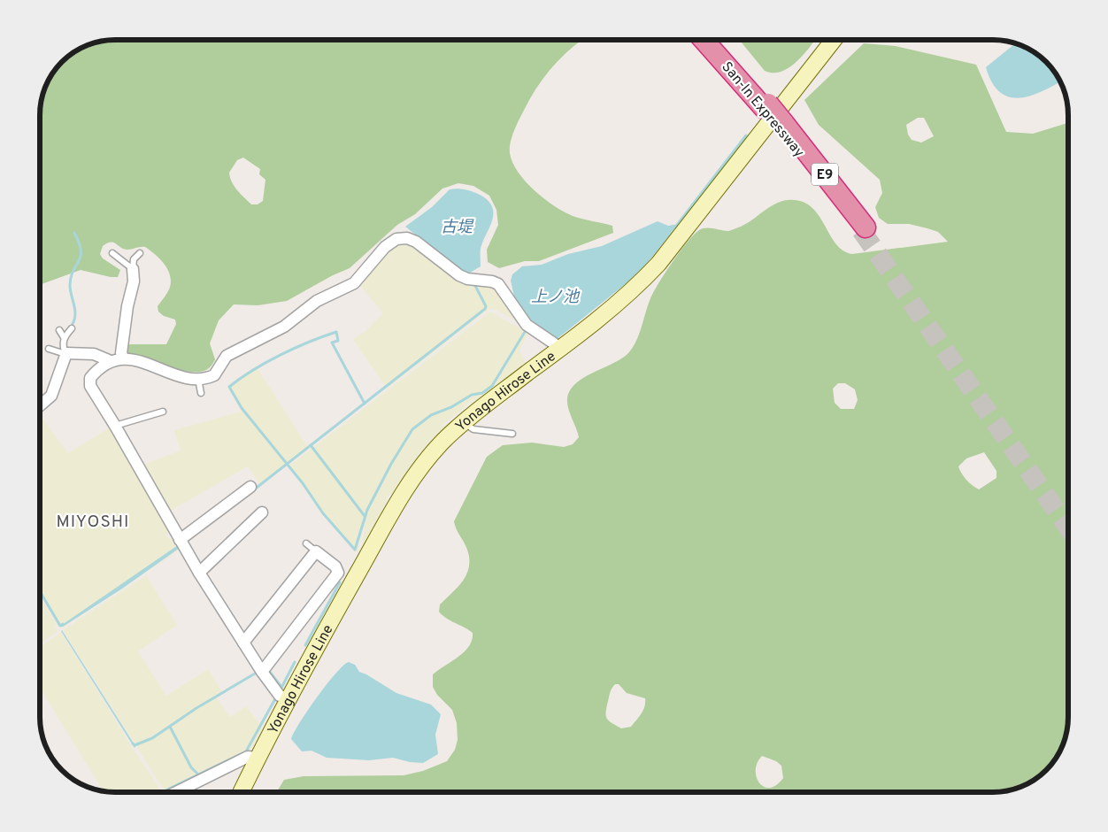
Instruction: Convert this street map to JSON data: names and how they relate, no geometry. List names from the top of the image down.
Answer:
{
  "streets": {
    "highway": ["San-In Expressway", "E9"],
    "main road": ["Yonago Hirose Line"]
  },
  "districts": ["MIYOSHI"],
  "water": ["古堤", "上ノ池"]
}
